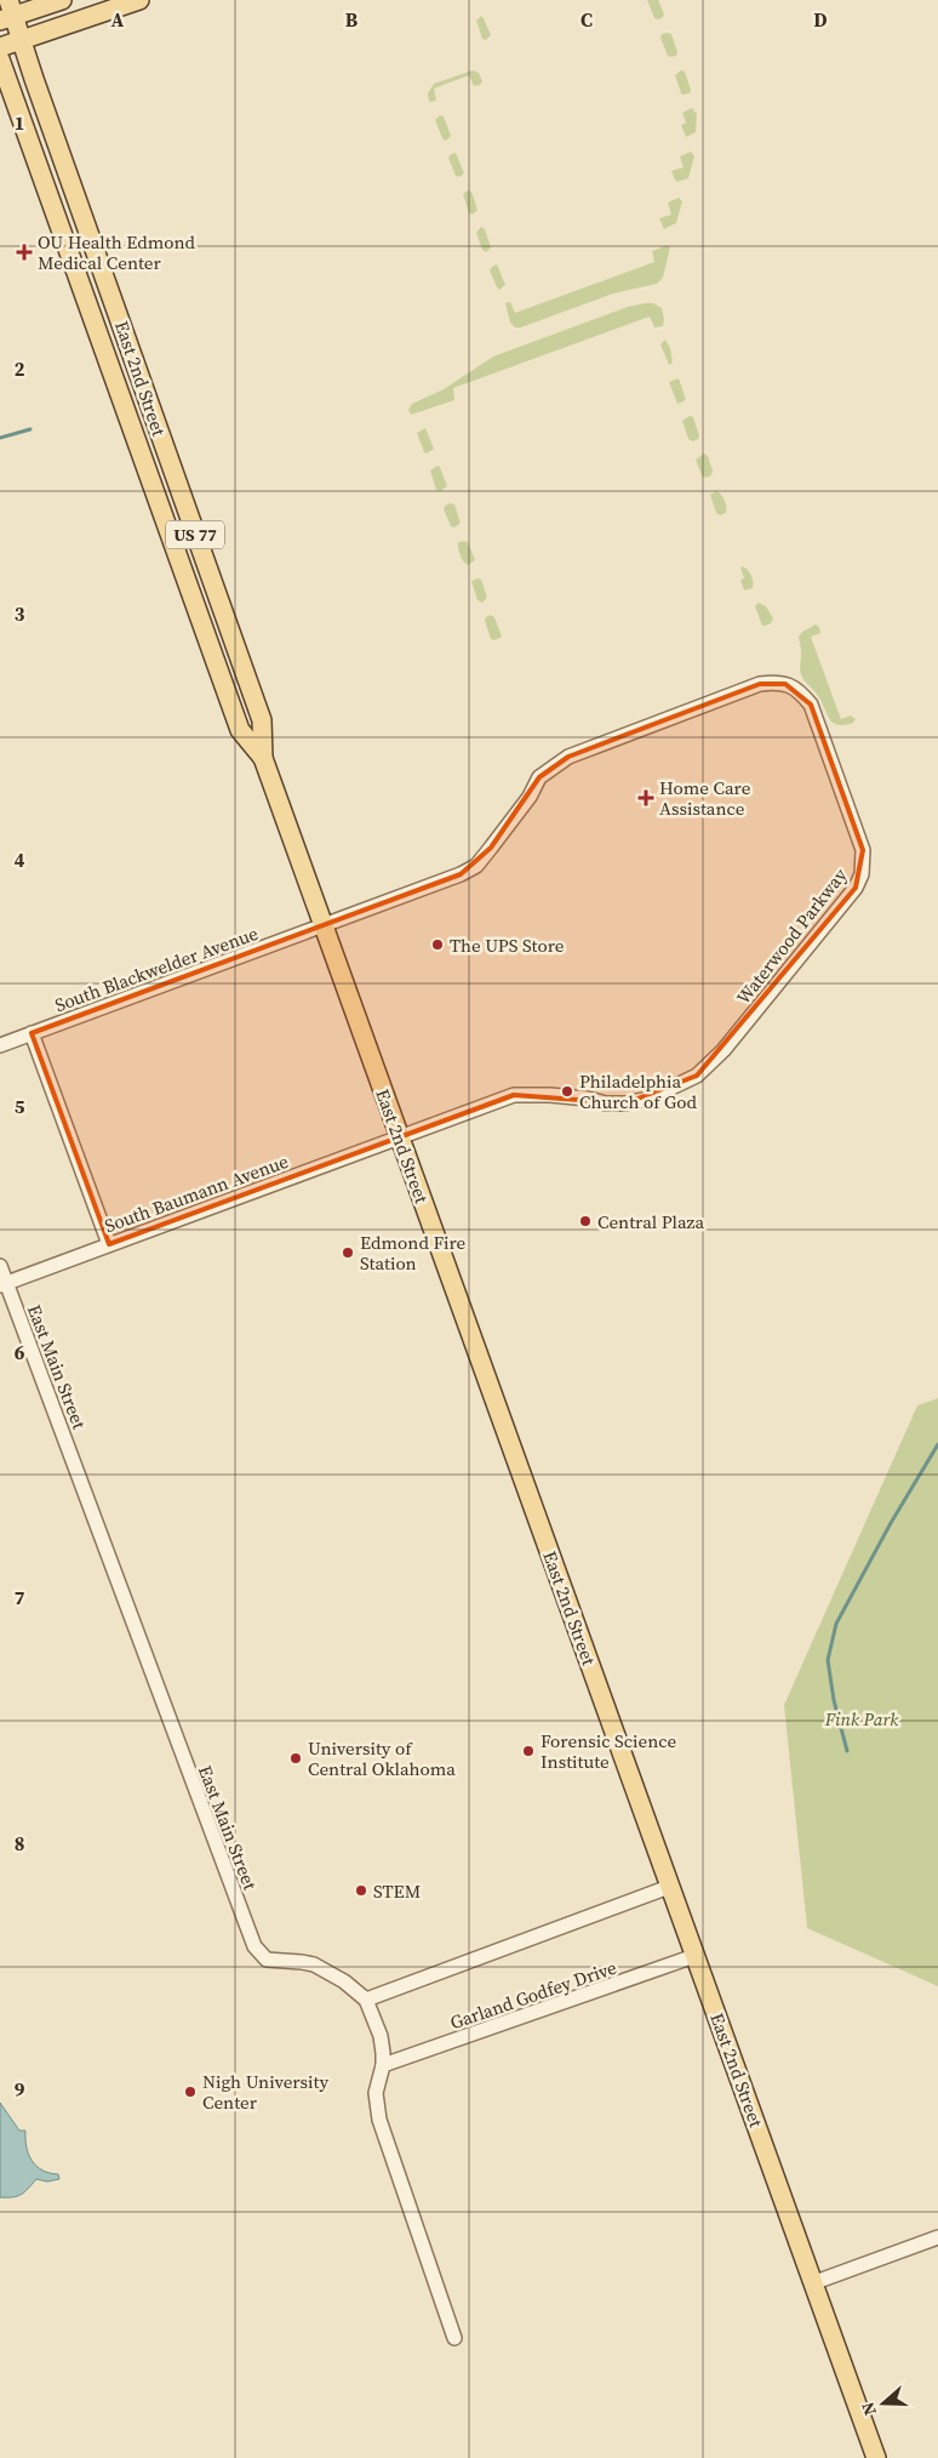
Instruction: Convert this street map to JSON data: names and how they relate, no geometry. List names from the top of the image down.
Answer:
{
  "streets": {
    "main road": ["East 2nd Street", "US 77"],
    "street": [
      "Waterwood Parkway",
      "South Blackwelder Avenue",
      "South Baumann Avenue",
      "East Main Street",
      "Garland Godfey Drive"
    ]
  },
  "crossings": [
    ["East 2nd Street", "Waterwood Parkway"],
    ["East 2nd Street", "South Blackwelder Avenue"],
    ["East 2nd Street", "South Baumann Avenue"],
    ["East 2nd Street", "Garland Godfey Drive"],
    ["Waterwood Parkway", "South Blackwelder Avenue"],
    ["Waterwood Parkway", "South Baumann Avenue"],
    ["South Baumann Avenue", "East Main Street"]
  ],
  "parks": ["Fink Park"],
  "places": {
    "health": ["OU Health Edmond Medical Center", "Home Care Assistance"],
    "other": [
      "The UPS Store",
      "Philadelphia Church of God",
      "Central Plaza",
      "Edmond Fire Station",
      "Forensic Science Institute",
      "University of Central Oklahoma",
      "STEM",
      "Nigh University Center"
    ]
  },
  "north": "left",
  "grid": {
    "columns": [
      "A",
      "B",
      "C",
      "D"
    ],
    "rows": [
      "1",
      "2",
      "3",
      "4",
      "5",
      "6",
      "7",
      "8",
      "9"
    ]
  }
}
